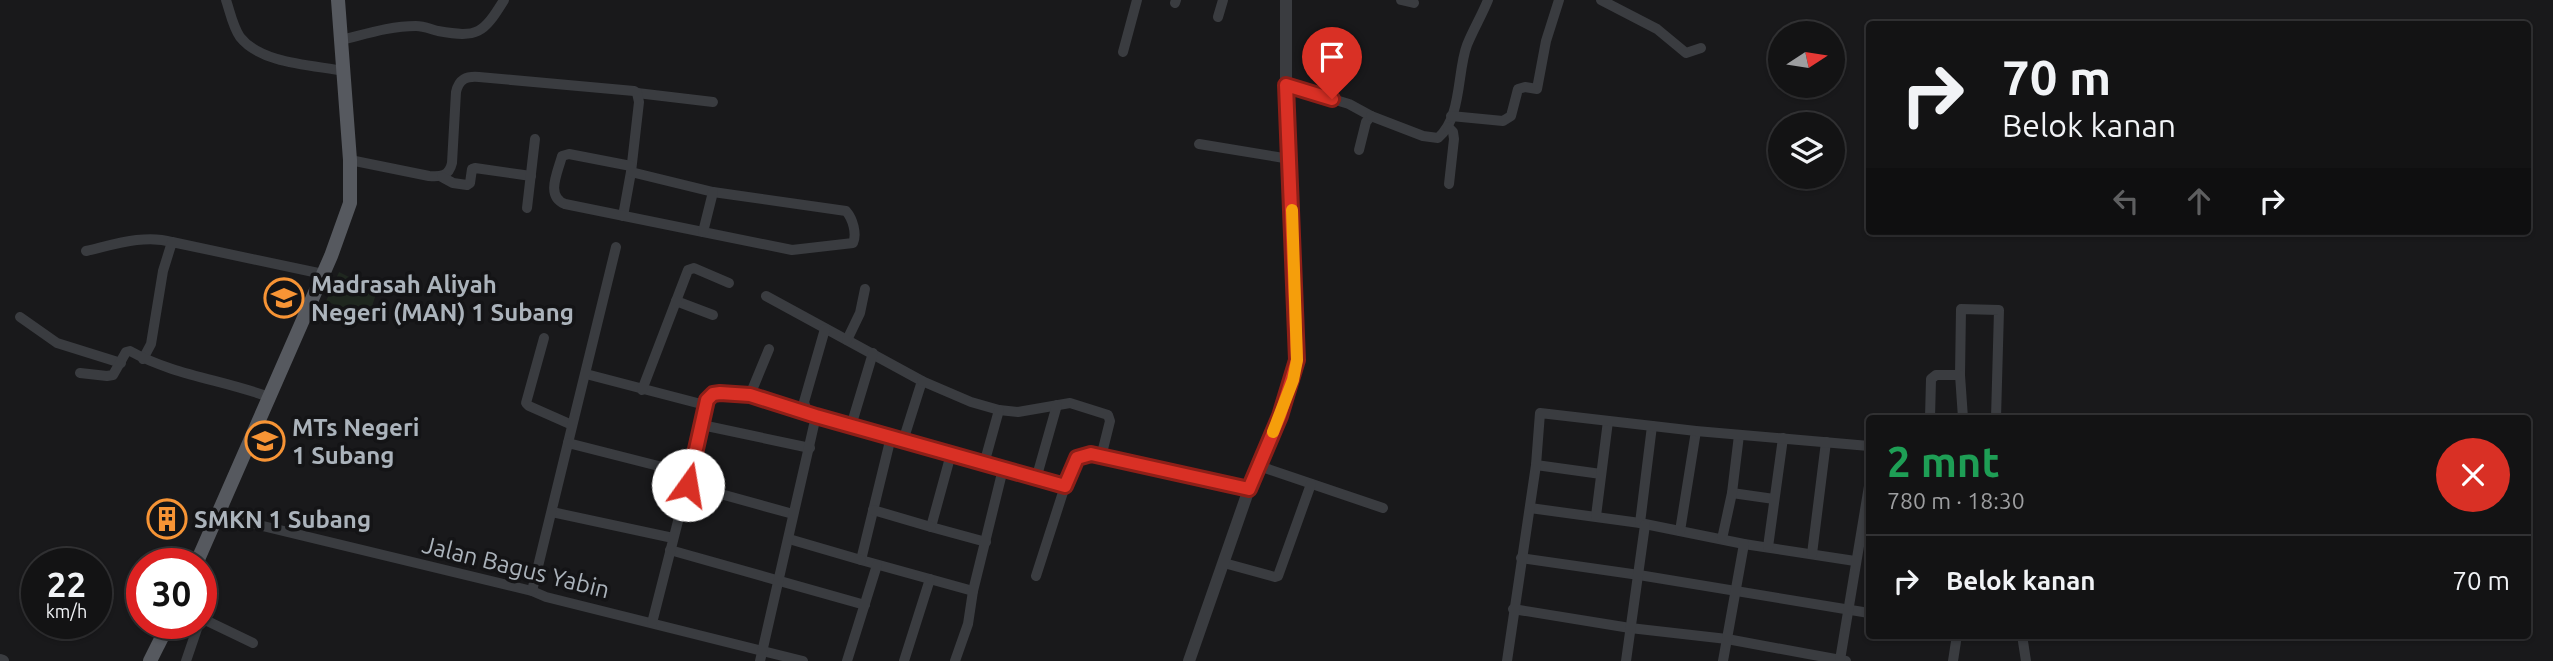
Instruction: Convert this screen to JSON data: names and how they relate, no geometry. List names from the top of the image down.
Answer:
{
  "streets": {
    "street": ["Jalan Bagus Yabin"]
  },
  "places": {
    "school or university": ["Madrasah Aliyah Negeri (MAN) 1 Subang", "MTs Negeri 1 Subang"],
    "building": ["SMKN 1 Subang"]
  },
  "north": "right",
  "page": {
    "turn": ["70 m", "Belok kanan"],
    "heading": ["2 mnt", "780 m · 18:30"],
    "list": [
      {
        "name": "Belok kanan",
        "value": "70 m"
      }
    ],
    "speed": "22 km/h",
    "limit": "30"
  }
}
